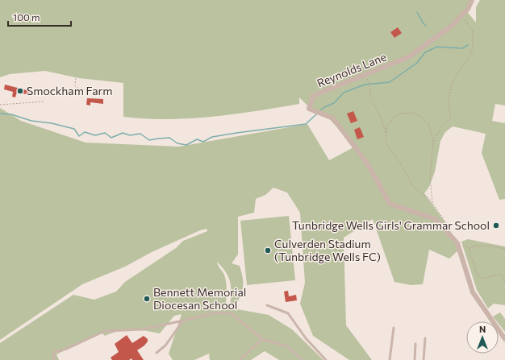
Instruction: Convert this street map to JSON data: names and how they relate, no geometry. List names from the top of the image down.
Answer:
{
  "streets": {
    "street": ["Reynolds Lane"]
  },
  "places": [
    "Smockham Farm",
    "Tunbridge Wells Girls' Grammar School",
    "Culverden Stadium (Tunbridge Wells FC)",
    "Bennett Memorial Diocesan School"
  ],
  "scale_bar": "100 m",
  "north": "top"
}
